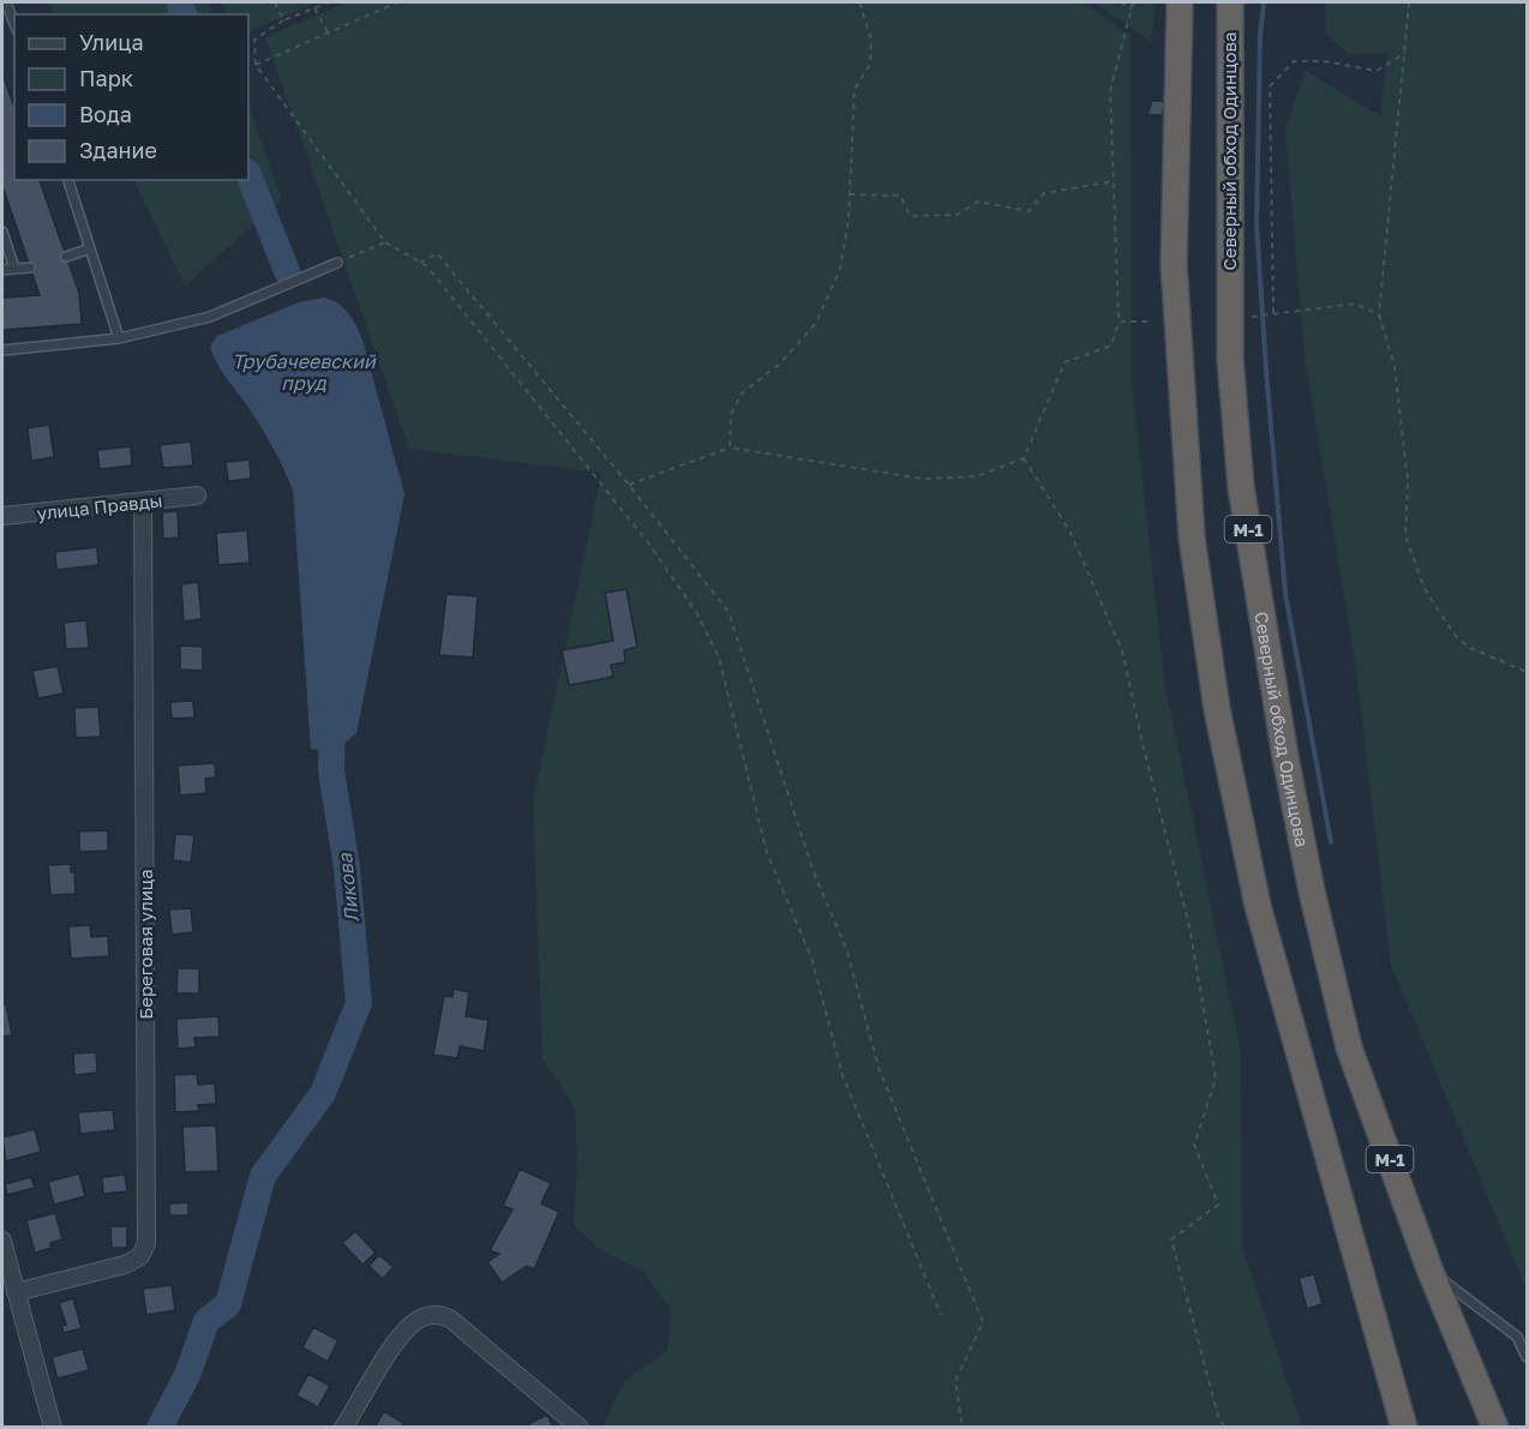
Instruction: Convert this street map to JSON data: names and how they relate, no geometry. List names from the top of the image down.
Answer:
{
  "streets": {
    "highway": ["Северный обход Одинцова", "М-1"],
    "street": ["улица Правды", "Береговая улица"]
  },
  "crossings": [
    ["улица Правды", "Береговая улица"]
  ],
  "water": ["Трубачеевский пруд", "Ликова"],
  "legend": [
    "Улица",
    "Парк",
    "Вода",
    "Здание"
  ]
}
